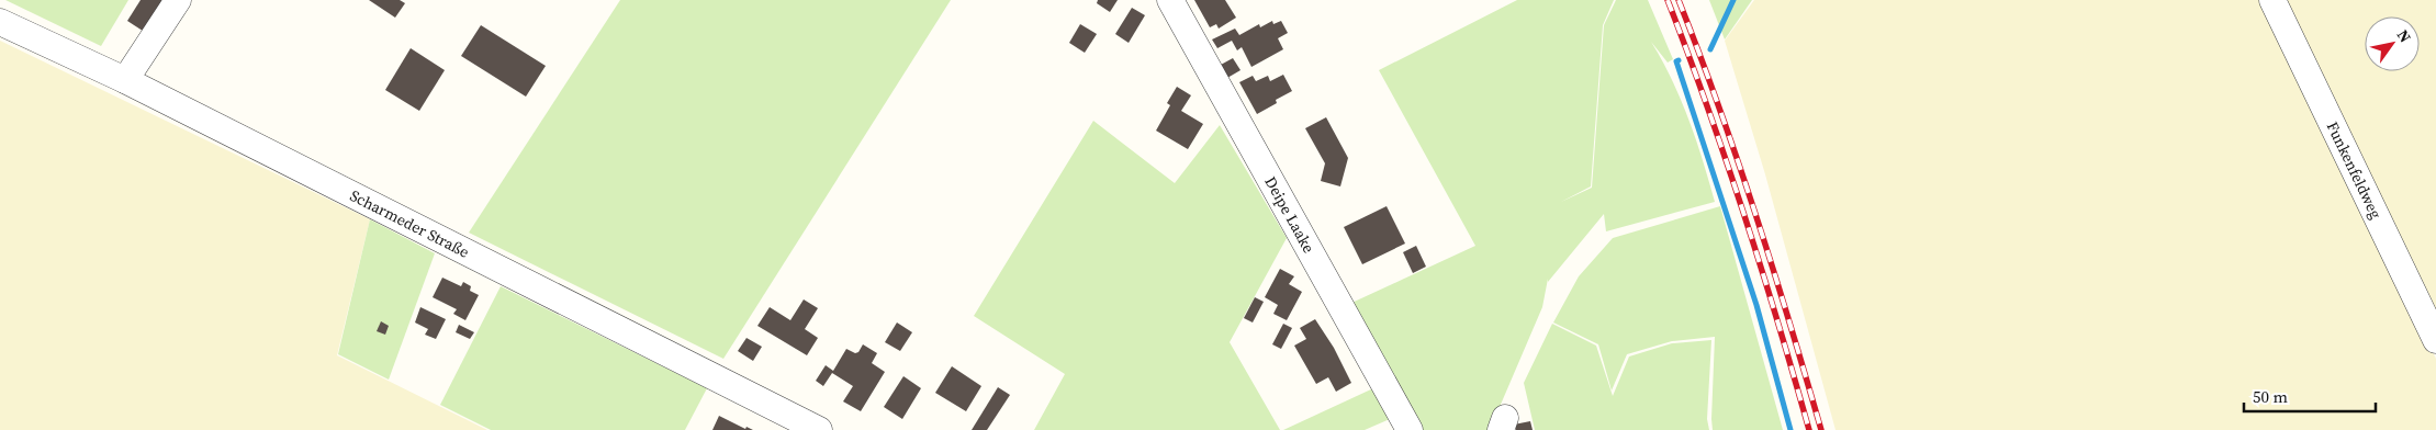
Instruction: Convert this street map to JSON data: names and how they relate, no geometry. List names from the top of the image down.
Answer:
{
  "streets": {
    "street": ["Funkenfeldweg", "Deipe Laake", "Scharmeder Straße"]
  },
  "scale_bar": "50 m",
  "north": "top right"
}
